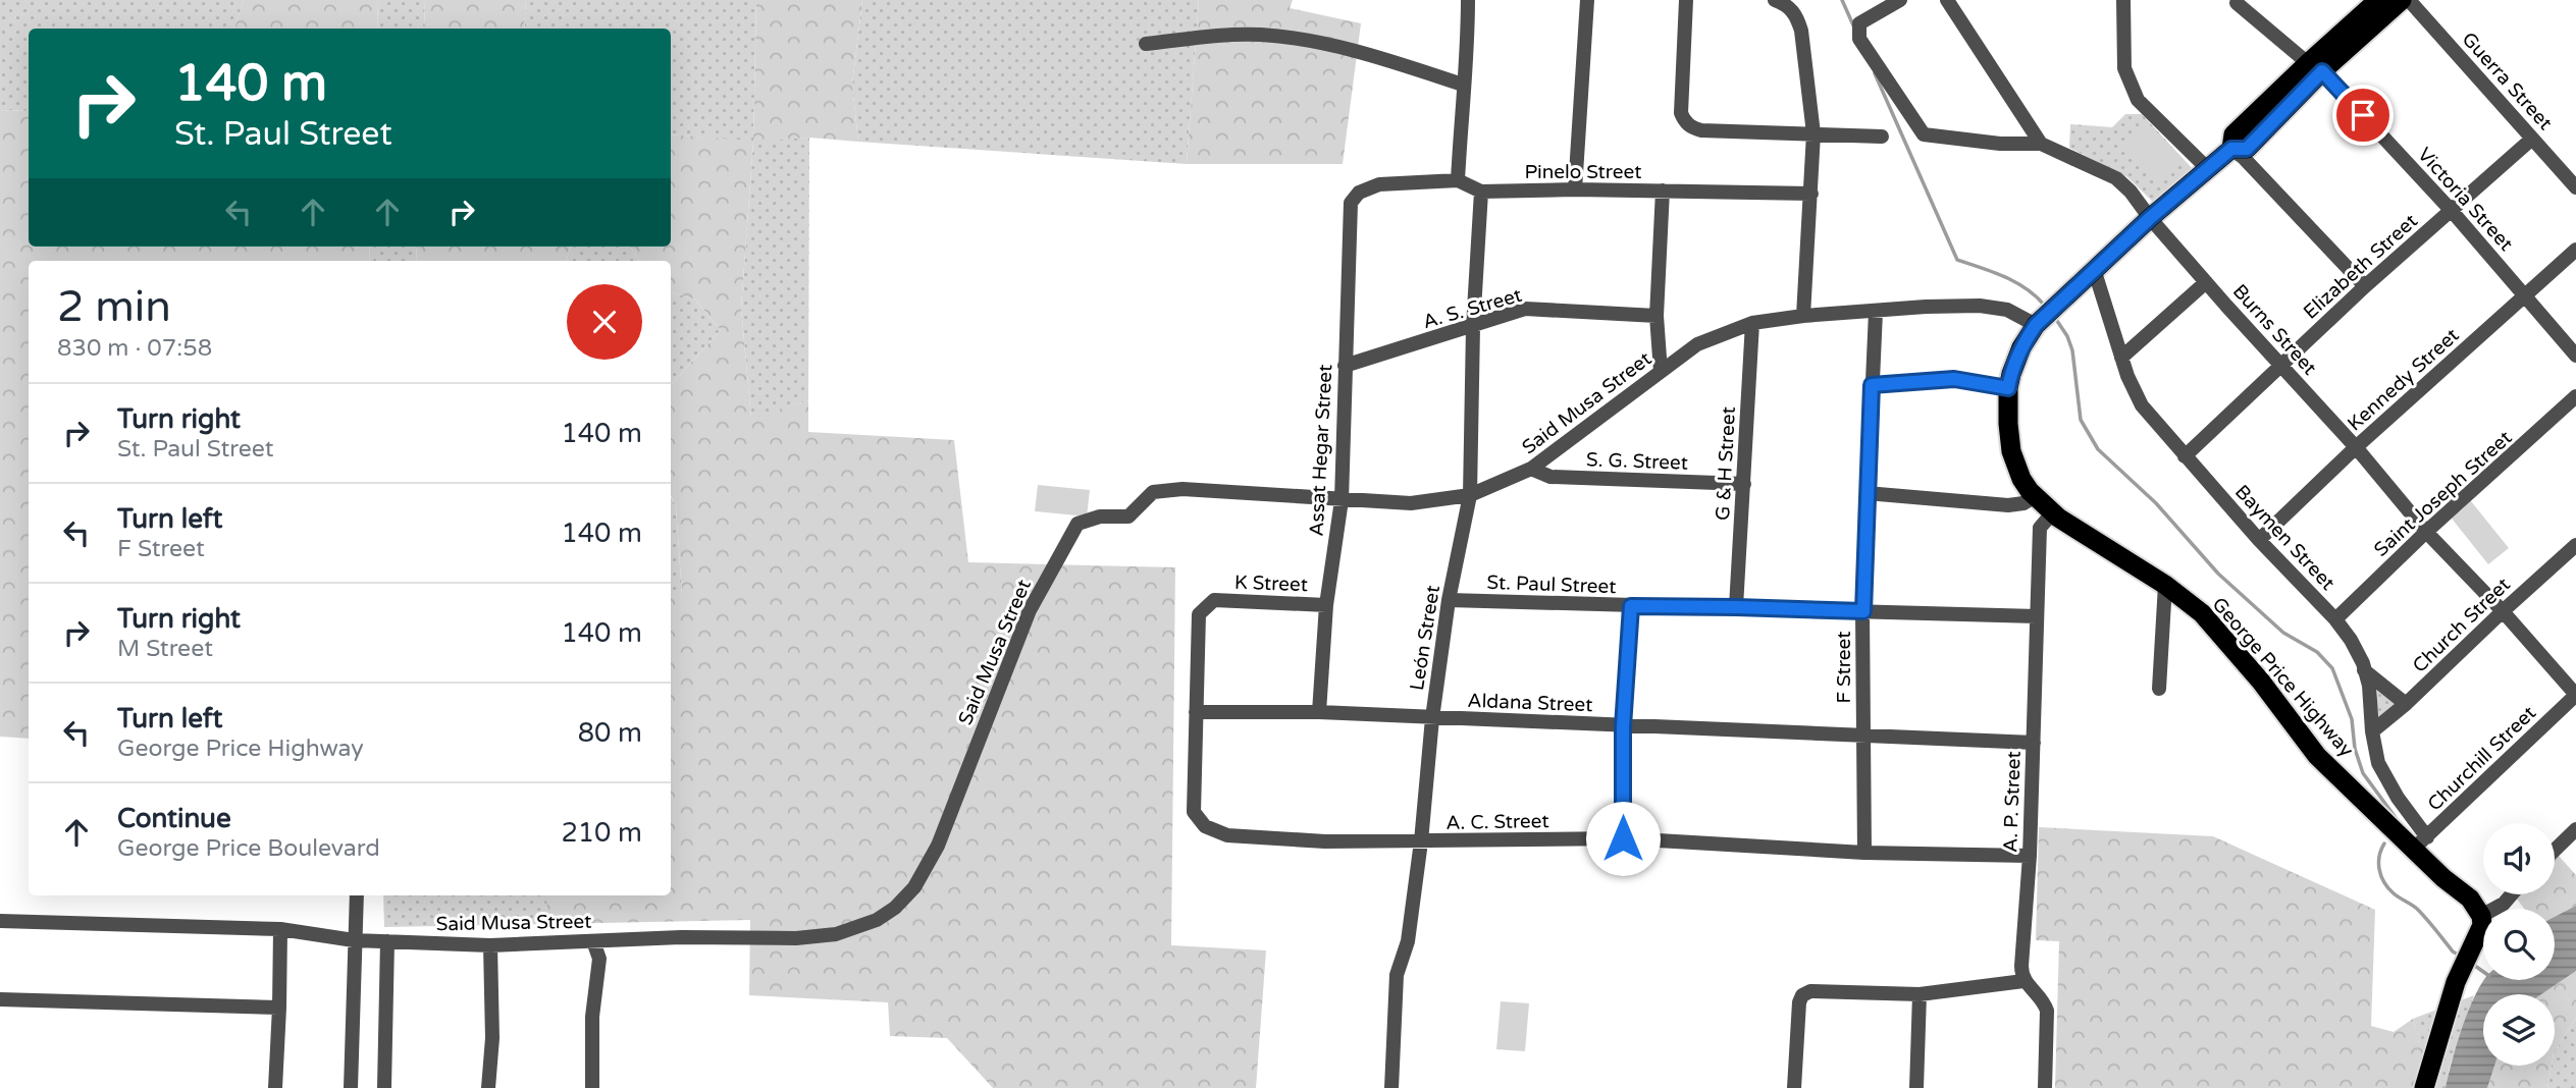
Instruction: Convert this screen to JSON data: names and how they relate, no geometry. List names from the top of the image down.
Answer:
{
  "streets": {
    "highway": ["George Price Highway"],
    "street": [
      "Guerra Street",
      "Pinelo Street",
      "Victoria Street",
      "Elizabeth Street",
      "A. S. Street",
      "Burns Street",
      "Kennedy Street",
      "Said Musa Street",
      "Assat Hegar Street",
      "S. G. Street",
      "G & H Street",
      "Saint Joseph Street",
      "Baymen Street",
      "K Street",
      "St. Paul Street",
      "Church Street",
      "León Street",
      "F Street",
      "Aldana Street",
      "Churchill Street",
      "A. P. Street",
      "A. C. Street"
    ]
  },
  "crossings": [
    ["Guerra Street", "Elizabeth Street"],
    ["Pinelo Street", "Assat Hegar Street"],
    ["Pinelo Street", "León Street"],
    ["Victoria Street", "Elizabeth Street"],
    ["Victoria Street", "Kennedy Street"],
    ["Victoria Street", "George Price Highway"],
    ["Elizabeth Street", "Burns Street"],
    ["Elizabeth Street", "Baymen Street"],
    ["A. S. Street", "Assat Hegar Street"],
    ["A. S. Street", "León Street"],
    ["Burns Street", "Kennedy Street"],
    ["Burns Street", "Saint Joseph Street"],
    ["Burns Street", "Church Street"],
    ["Burns Street", "George Price Highway"],
    ["Burns Street", "Churchill Street"],
    ["Kennedy Street", "Baymen Street"],
    ["Said Musa Street", "Assat Hegar Street"],
    ["Said Musa Street", "S. G. Street"],
    ["Said Musa Street", "G & H Street"],
    ["Said Musa Street", "León Street"],
    ["Said Musa Street", "F Street"],
    ["Said Musa Street", "George Price Highway"],
    ["Assat Hegar Street", "K Street"],
    ["Assat Hegar Street", "Aldana Street"],
    ["S. G. Street", "G & H Street"],
    ["G & H Street", "St. Paul Street"],
    ["Saint Joseph Street", "Baymen Street"],
    ["Baymen Street", "Church Street"],
    ["Baymen Street", "George Price Highway"],
    ["Baymen Street", "Churchill Street"],
    ["K Street", "A. C. Street"],
    ["St. Paul Street", "León Street"],
    ["St. Paul Street", "F Street"],
    ["St. Paul Street", "A. P. Street"],
    ["León Street", "Aldana Street"],
    ["León Street", "A. C. Street"],
    ["F Street", "Aldana Street"],
    ["F Street", "A. C. Street"],
    ["George Price Highway", "Churchill Street"],
    ["George Price Highway", "A. P. Street"],
    ["Aldana Street", "A. P. Street"],
    ["Aldana Street", "A. C. Street"],
    ["A. P. Street", "A. C. Street"]
  ],
  "page": {
    "turn": ["140 m", "St. Paul Street"],
    "heading": ["2 min", "830 m · 07:58"],
    "list": [
      {
        "name": "Turn right",
        "note": "St. Paul Street",
        "value": "140 m"
      },
      {
        "name": "Turn left",
        "note": "F Street",
        "value": "140 m"
      },
      {
        "name": "Turn right",
        "note": "M Street",
        "value": "140 m"
      },
      {
        "name": "Turn left",
        "note": "George Price Highway",
        "value": "80 m"
      },
      {
        "name": "Continue",
        "note": "George Price Boulevard",
        "value": "210 m"
      }
    ]
  }
}
